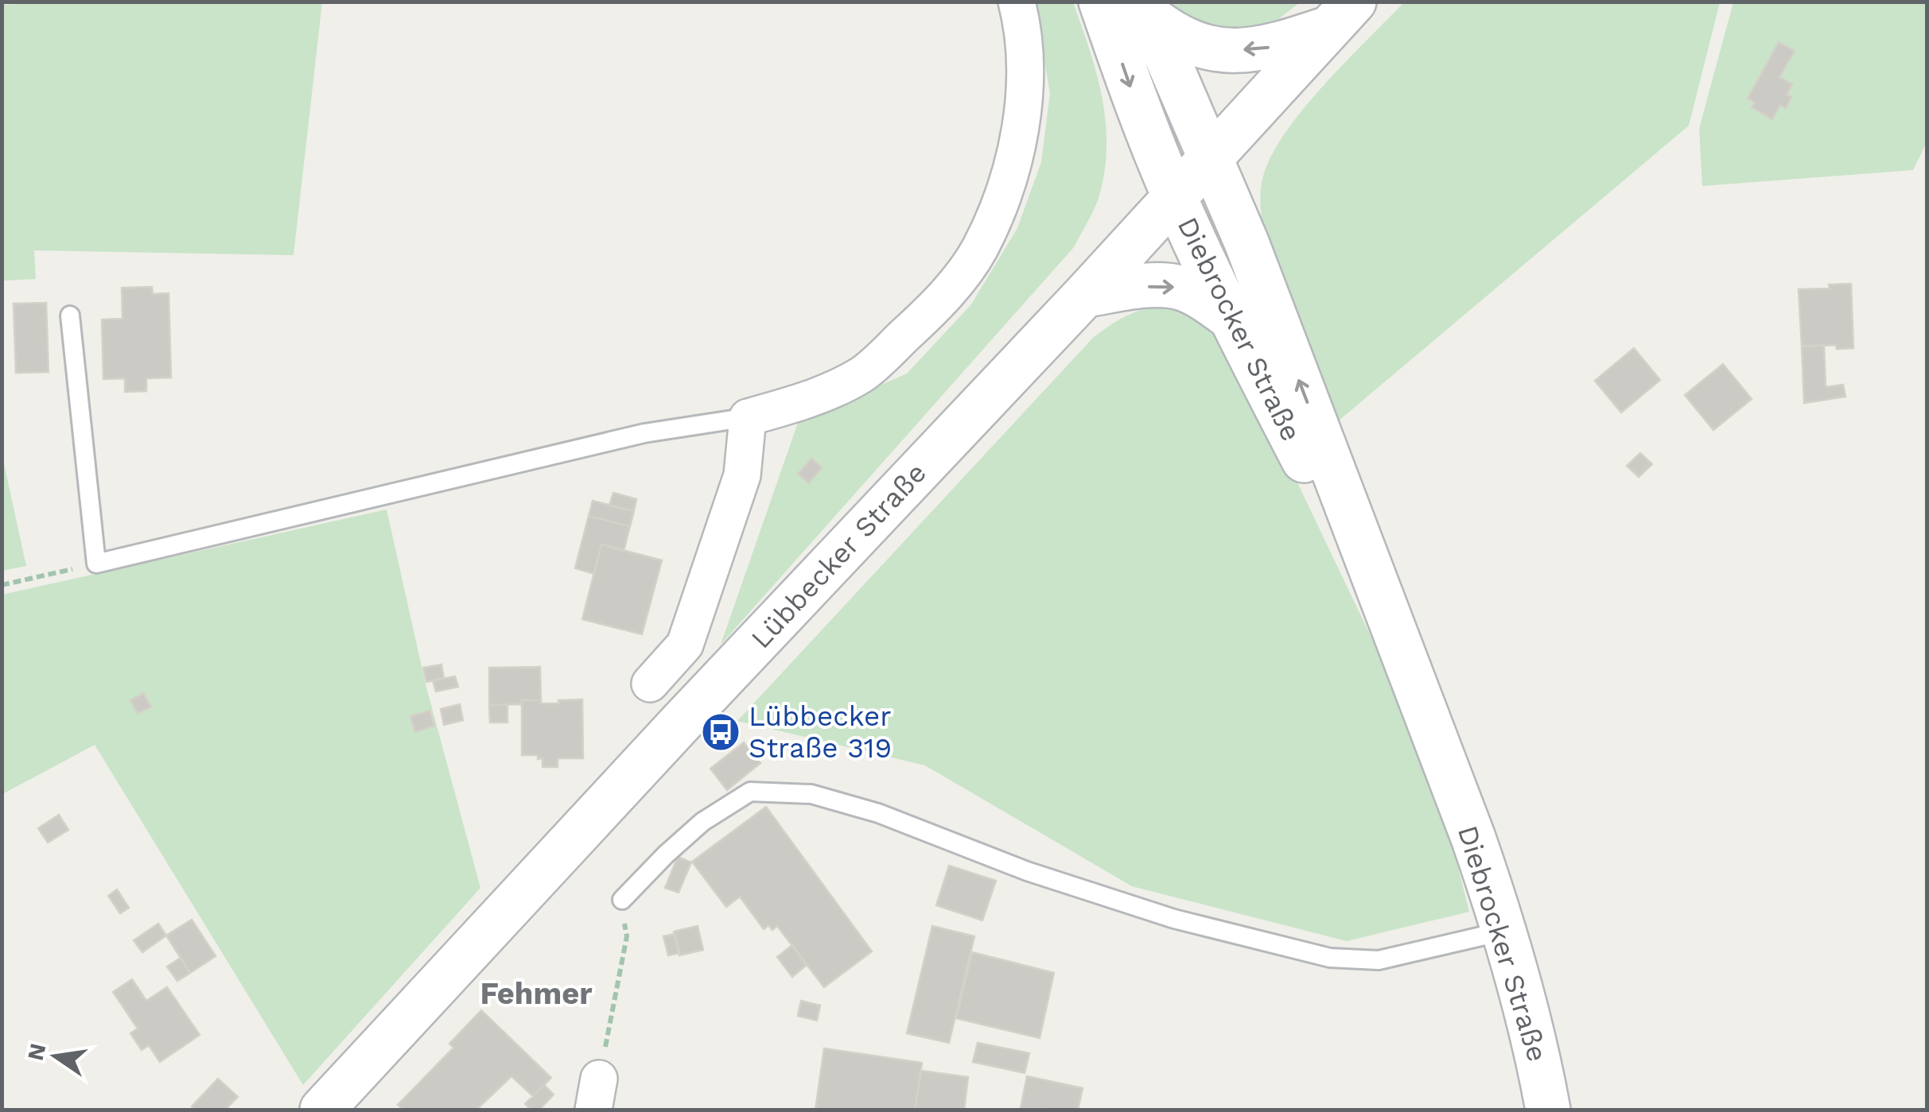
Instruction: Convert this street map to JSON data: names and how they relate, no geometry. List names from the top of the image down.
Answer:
{
  "streets": {
    "main road": ["Diebrocker Straße", "Lübbecker Straße"]
  },
  "crossings": [
    ["Diebrocker Straße", "Lübbecker Straße"]
  ],
  "districts": ["Fehmer"],
  "places": {
    "bus stop": ["Lübbecker Straße 319"]
  },
  "north": "left"
}
